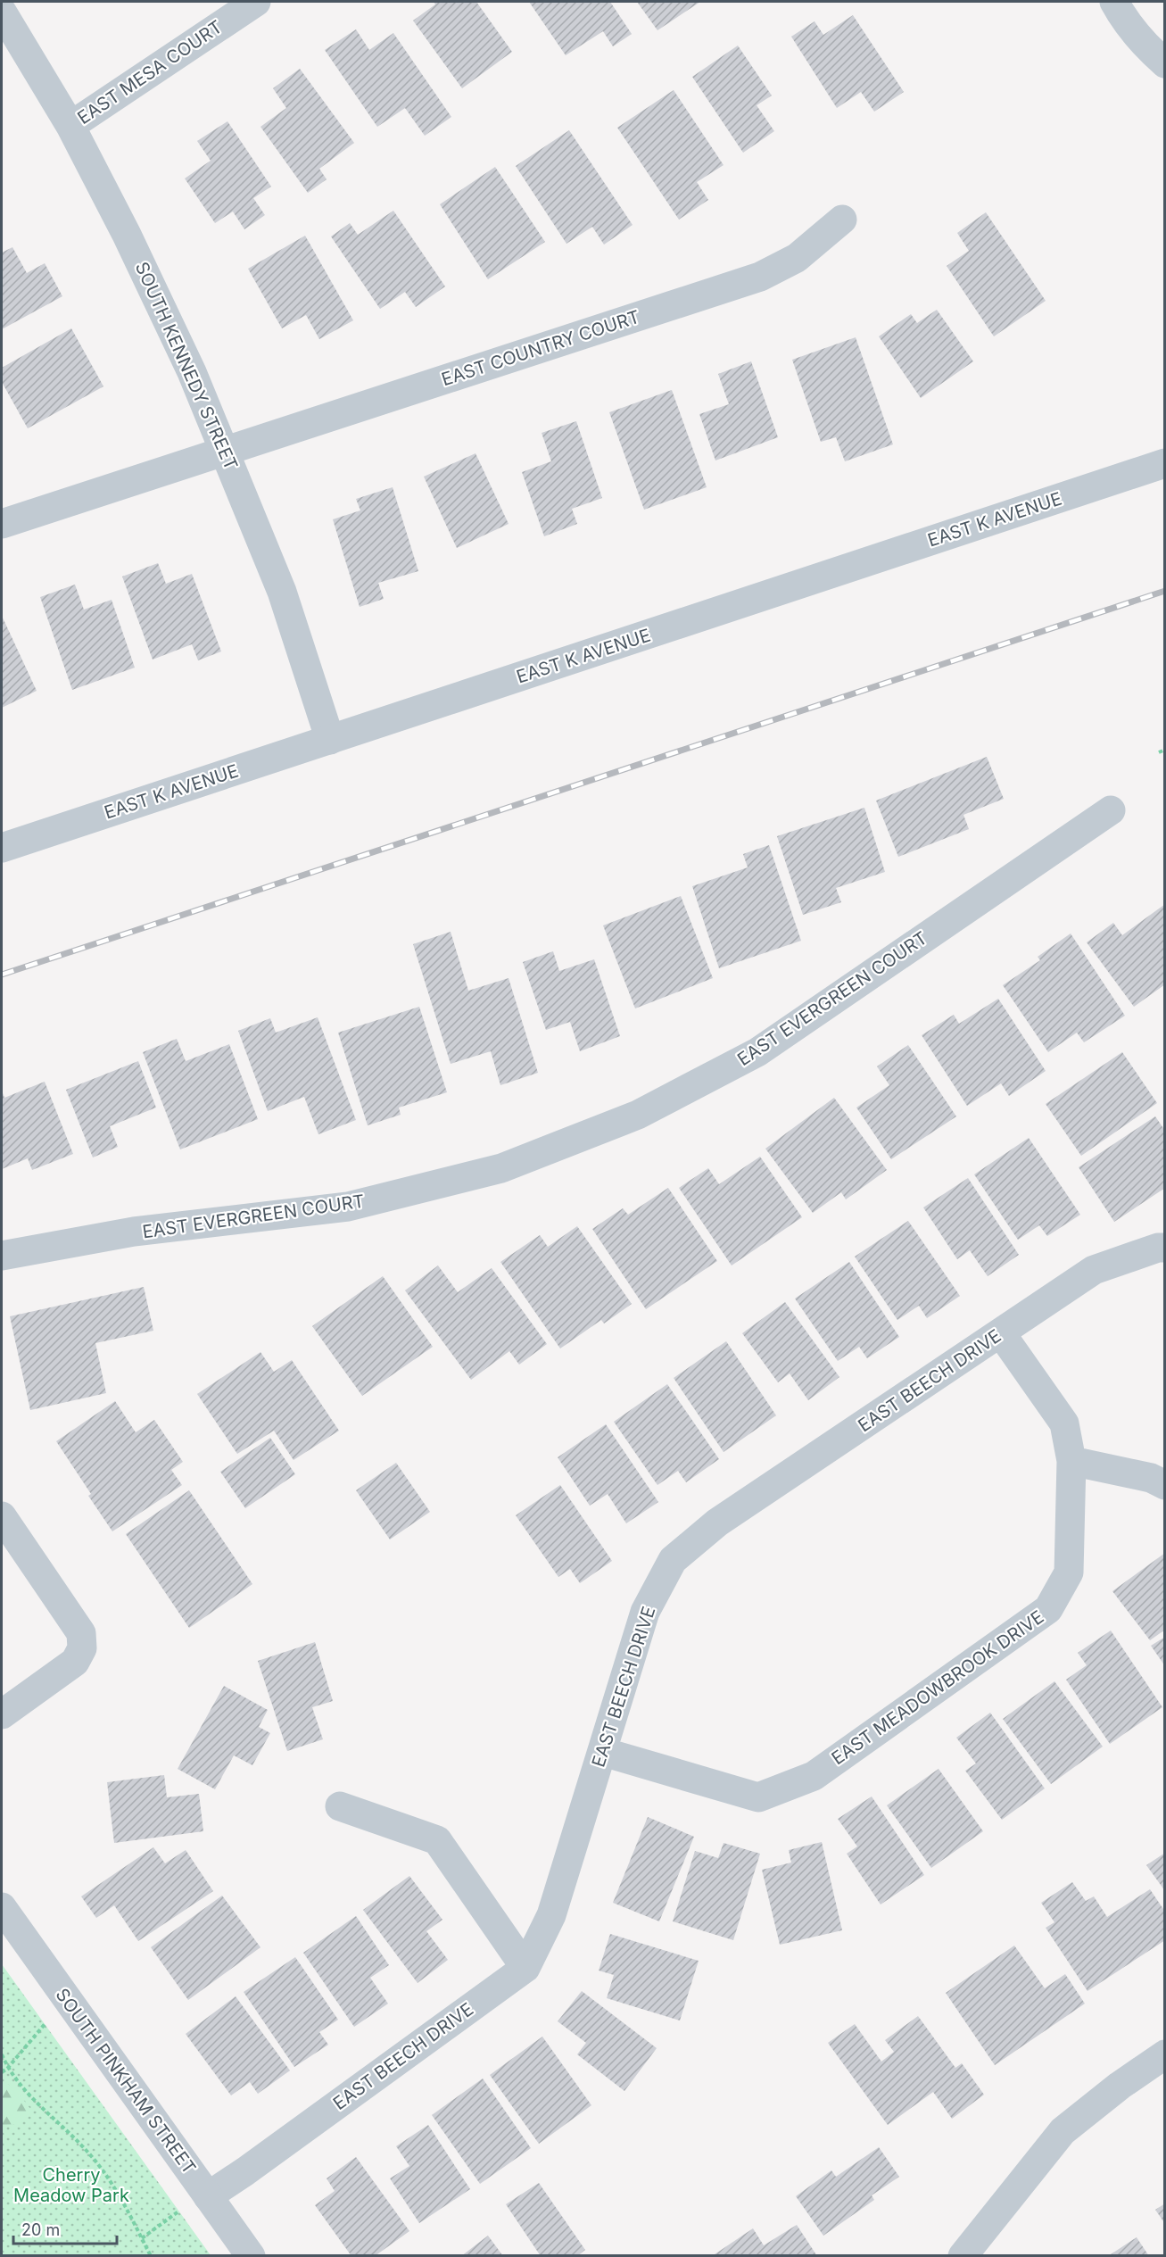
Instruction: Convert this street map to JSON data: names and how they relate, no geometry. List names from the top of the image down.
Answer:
{
  "streets": {
    "street": [
      "EAST MESA COURT",
      "EAST COUNTRY COURT",
      "SOUTH KENNEDY STREET",
      "EAST K AVENUE",
      "EAST EVERGREEN COURT",
      "EAST BEECH DRIVE",
      "EAST MEADOWBROOK DRIVE",
      "SOUTH PINKHAM STREET"
    ]
  },
  "crossings": [
    ["EAST MESA COURT", "SOUTH KENNEDY STREET"],
    ["EAST COUNTRY COURT", "SOUTH KENNEDY STREET"],
    ["SOUTH KENNEDY STREET", "EAST K AVENUE"],
    ["EAST BEECH DRIVE", "EAST MEADOWBROOK DRIVE"],
    ["EAST BEECH DRIVE", "SOUTH PINKHAM STREET"]
  ],
  "parks": ["Cherry Meadow Park"],
  "scale_bar": "20 m"
}
